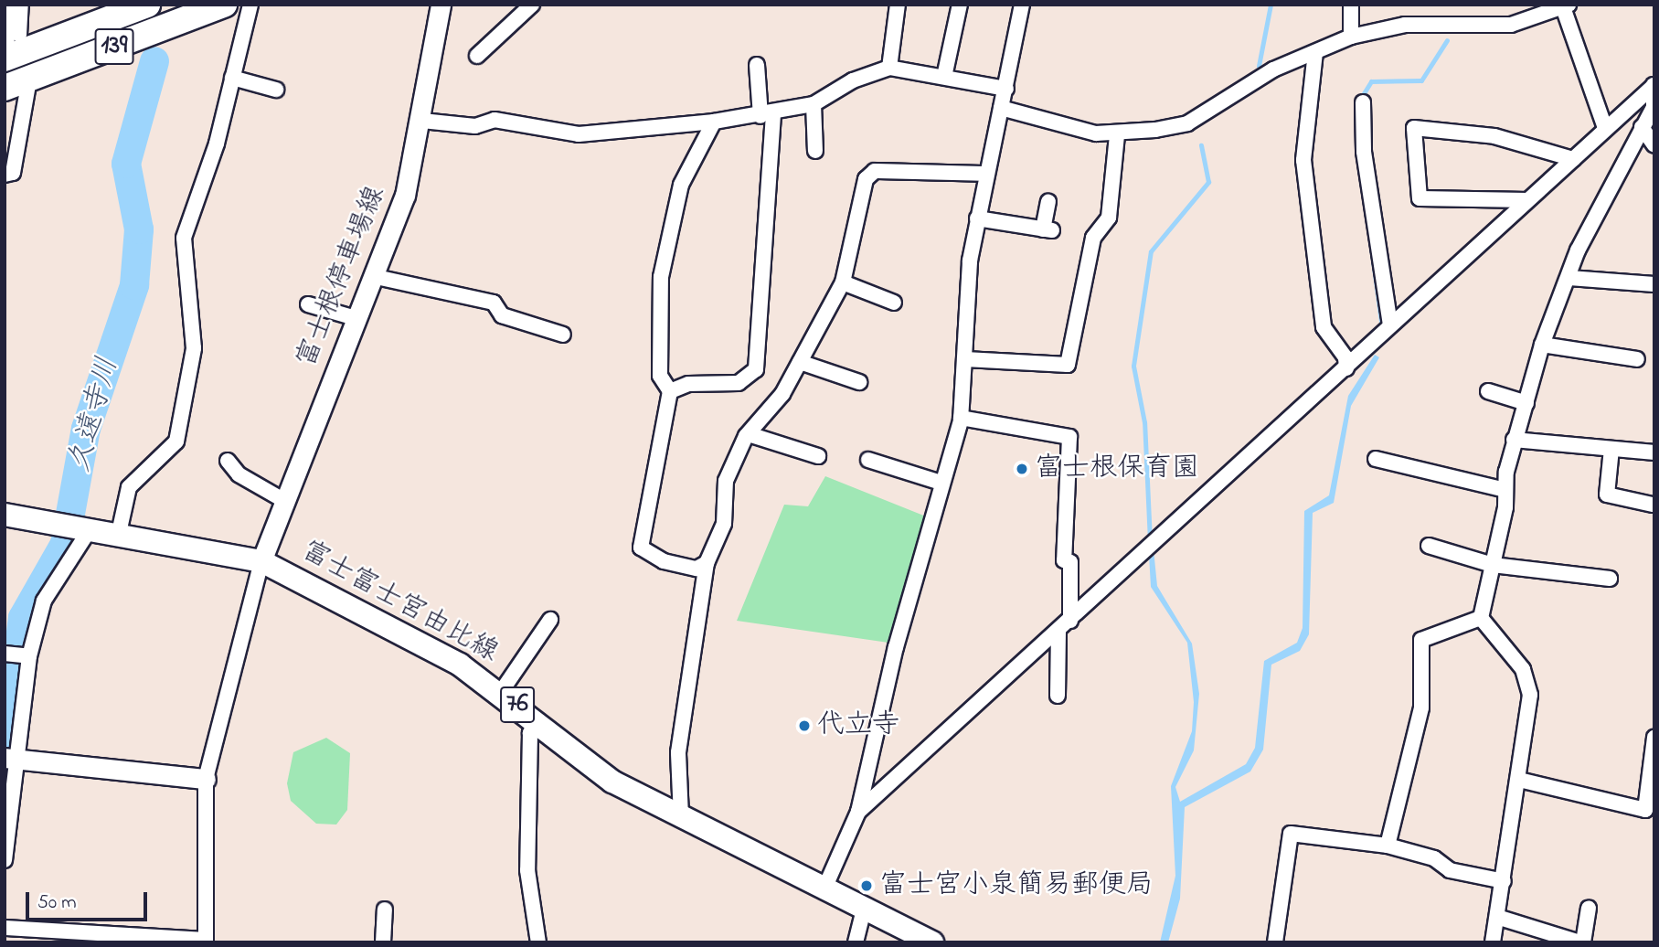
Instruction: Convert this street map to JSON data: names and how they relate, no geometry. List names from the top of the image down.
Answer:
{
  "streets": {
    "highway": ["139"],
    "main road": ["富士根停車場線", "富士富士宮由比線", "76"]
  },
  "crossings": [
    ["富士根停車場線", "富士富士宮由比線"]
  ],
  "water": ["久遠寺川"],
  "places": ["富士根保育園", "代立寺", "富士宮小泉簡易郵便局"],
  "scale_bar": "50 m"
}
